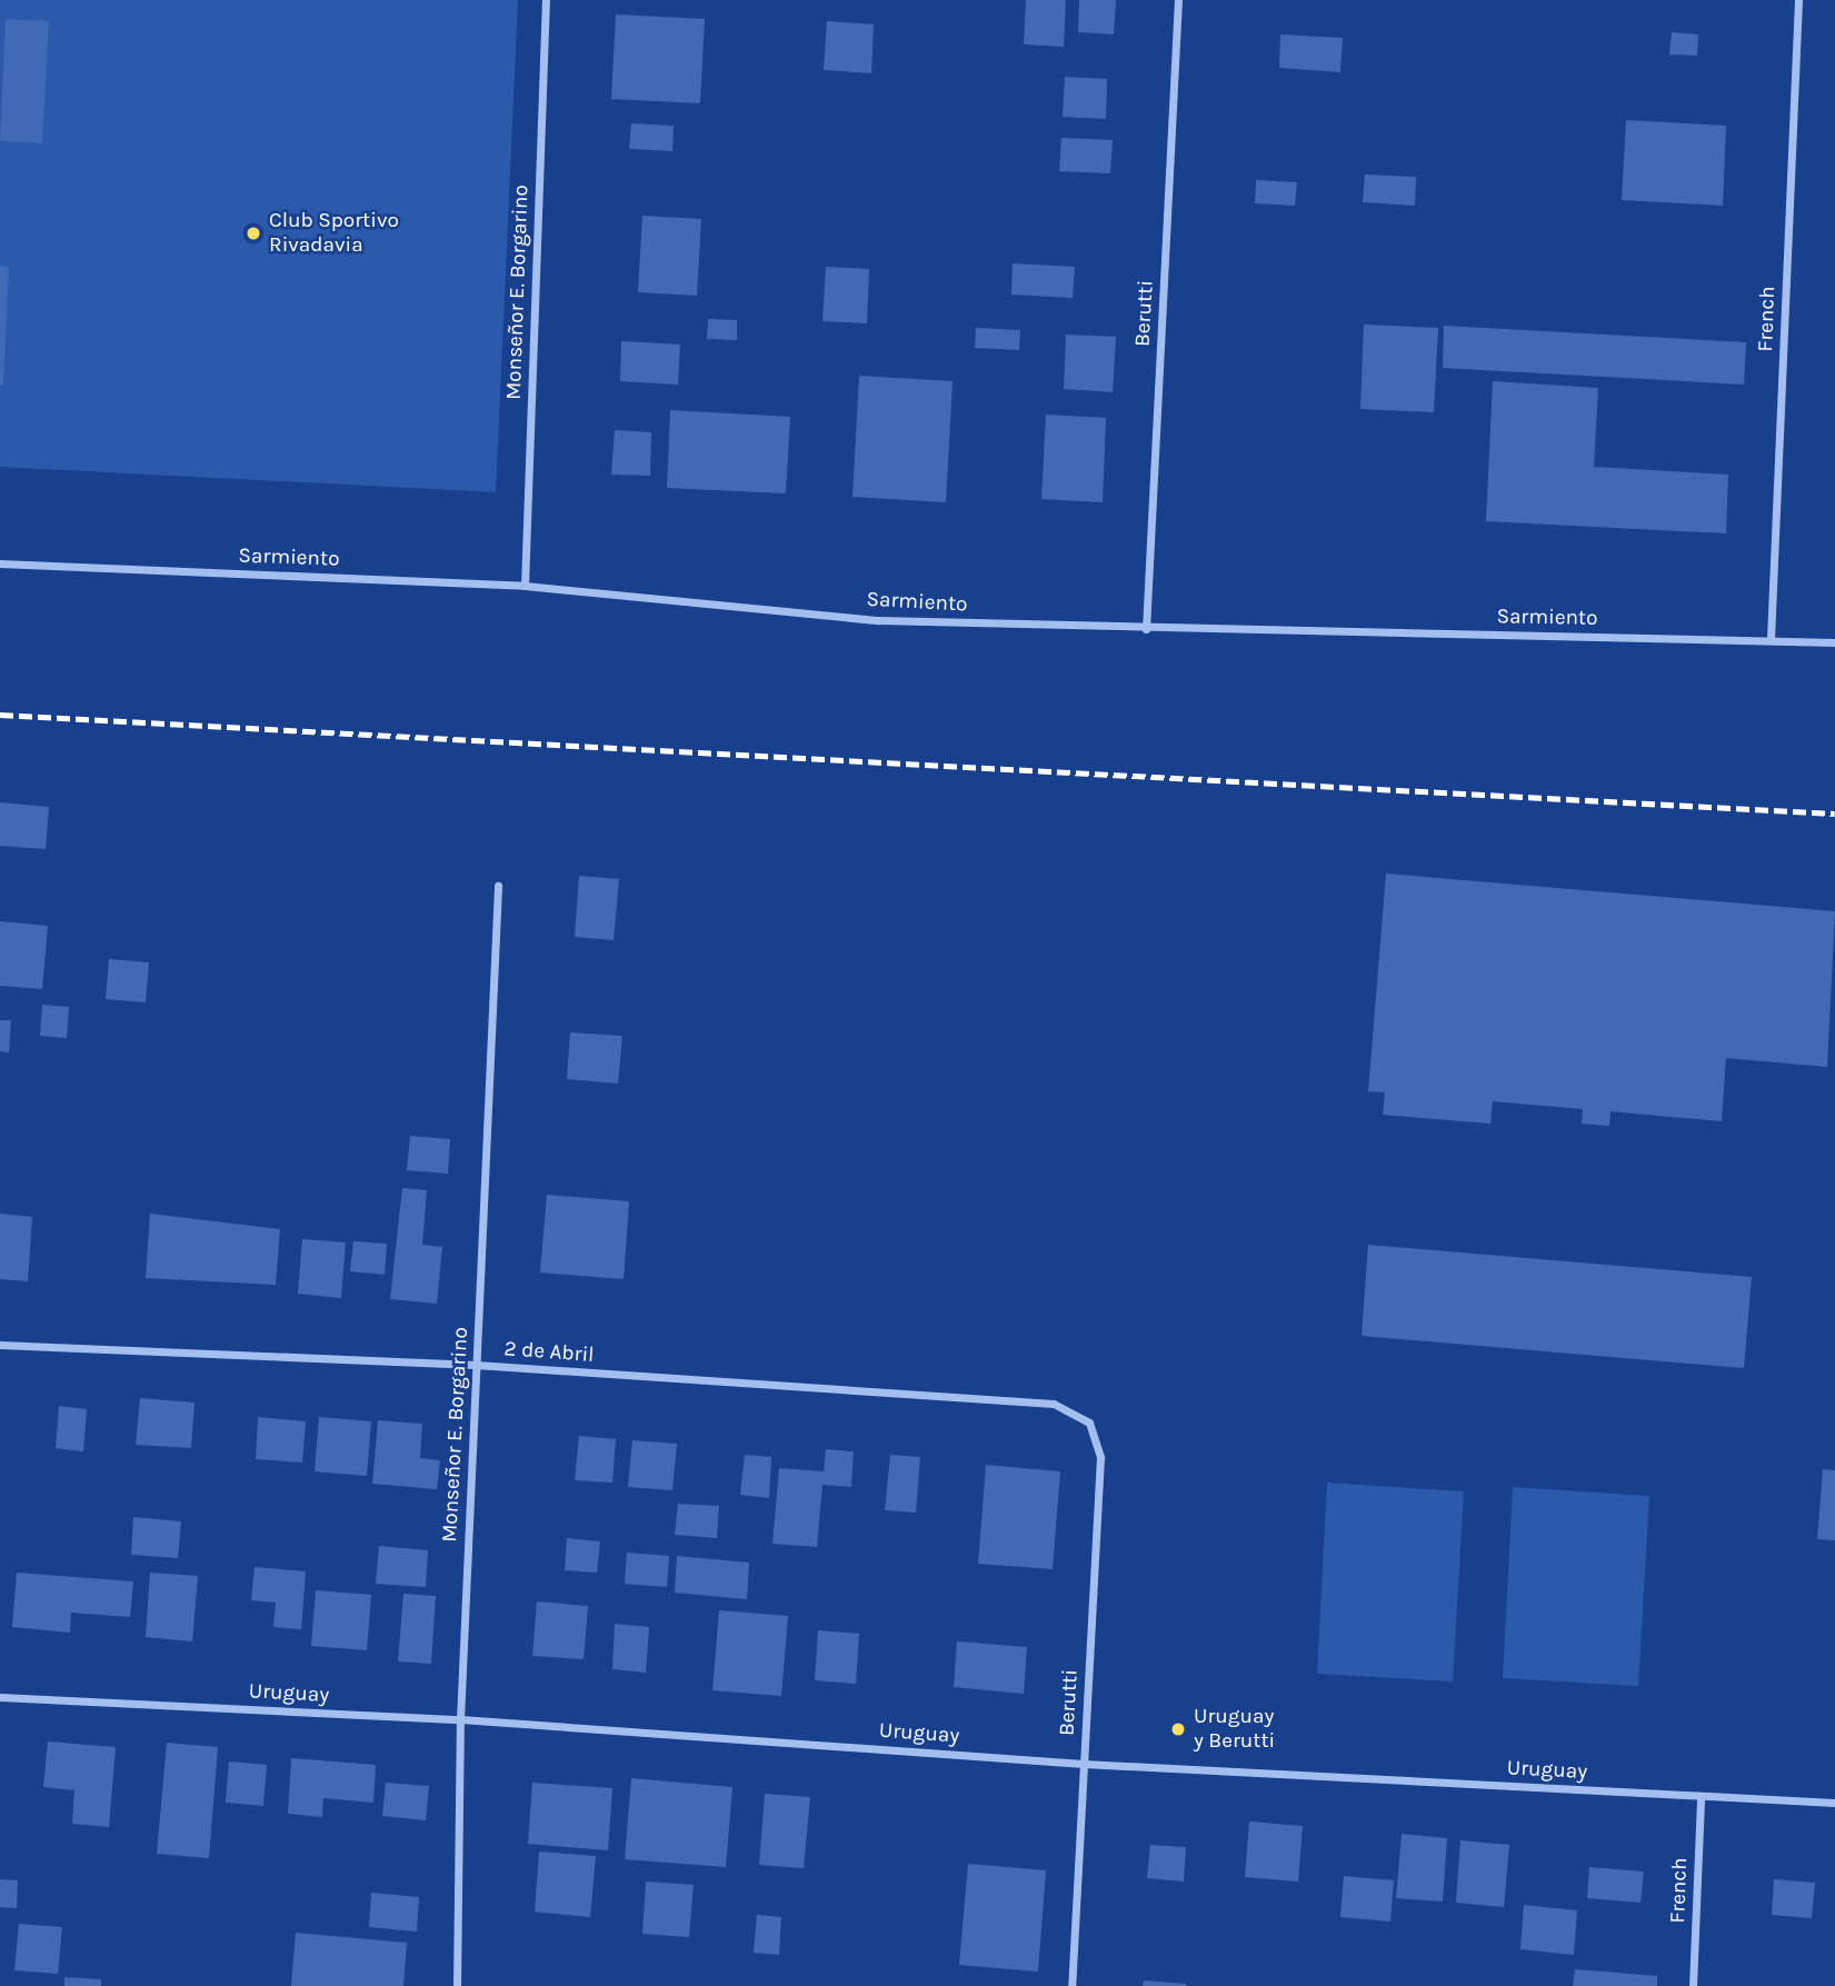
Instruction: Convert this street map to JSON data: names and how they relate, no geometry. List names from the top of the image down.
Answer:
{
  "streets": {
    "street": [
      "Monseñor E. Borgarino",
      "Berutti",
      "French",
      "Sarmiento",
      "2 de Abril",
      "Uruguay"
    ]
  },
  "crossings": [
    ["Monseñor E. Borgarino", "Sarmiento"],
    ["Monseñor E. Borgarino", "2 de Abril"],
    ["Monseñor E. Borgarino", "Uruguay"],
    ["Berutti", "Sarmiento"],
    ["Berutti", "2 de Abril"],
    ["Berutti", "Uruguay"],
    ["French", "Sarmiento"],
    ["French", "Uruguay"]
  ],
  "places": ["Club Sportivo Rivadavia", "Uruguay y Berutti"]
}
